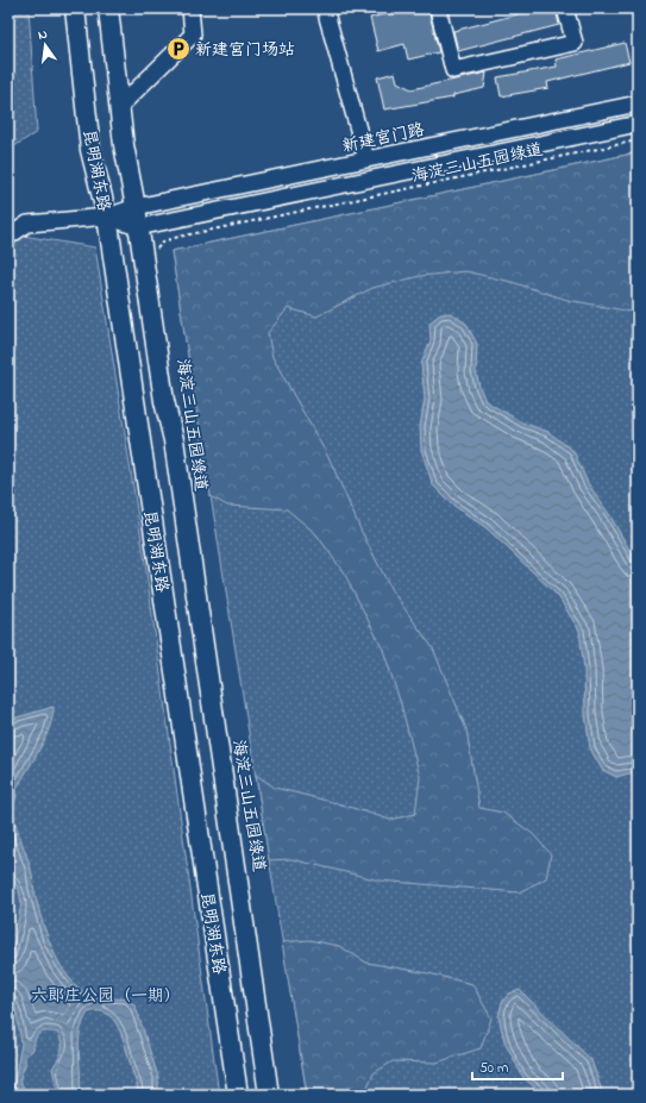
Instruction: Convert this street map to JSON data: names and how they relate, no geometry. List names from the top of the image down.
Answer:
{
  "streets": {
    "main road": ["昆明湖东路"],
    "street": ["新建宫门路"],
    "path": ["海淀三山五园绿道"]
  },
  "crossings": [
    ["新建宫门路", "昆明湖东路"]
  ],
  "parks": ["六郎庄公园（一期）"],
  "places": {
    "parking": ["新建宫门场站"]
  },
  "scale_bar": "50 m",
  "north": "top"
}
